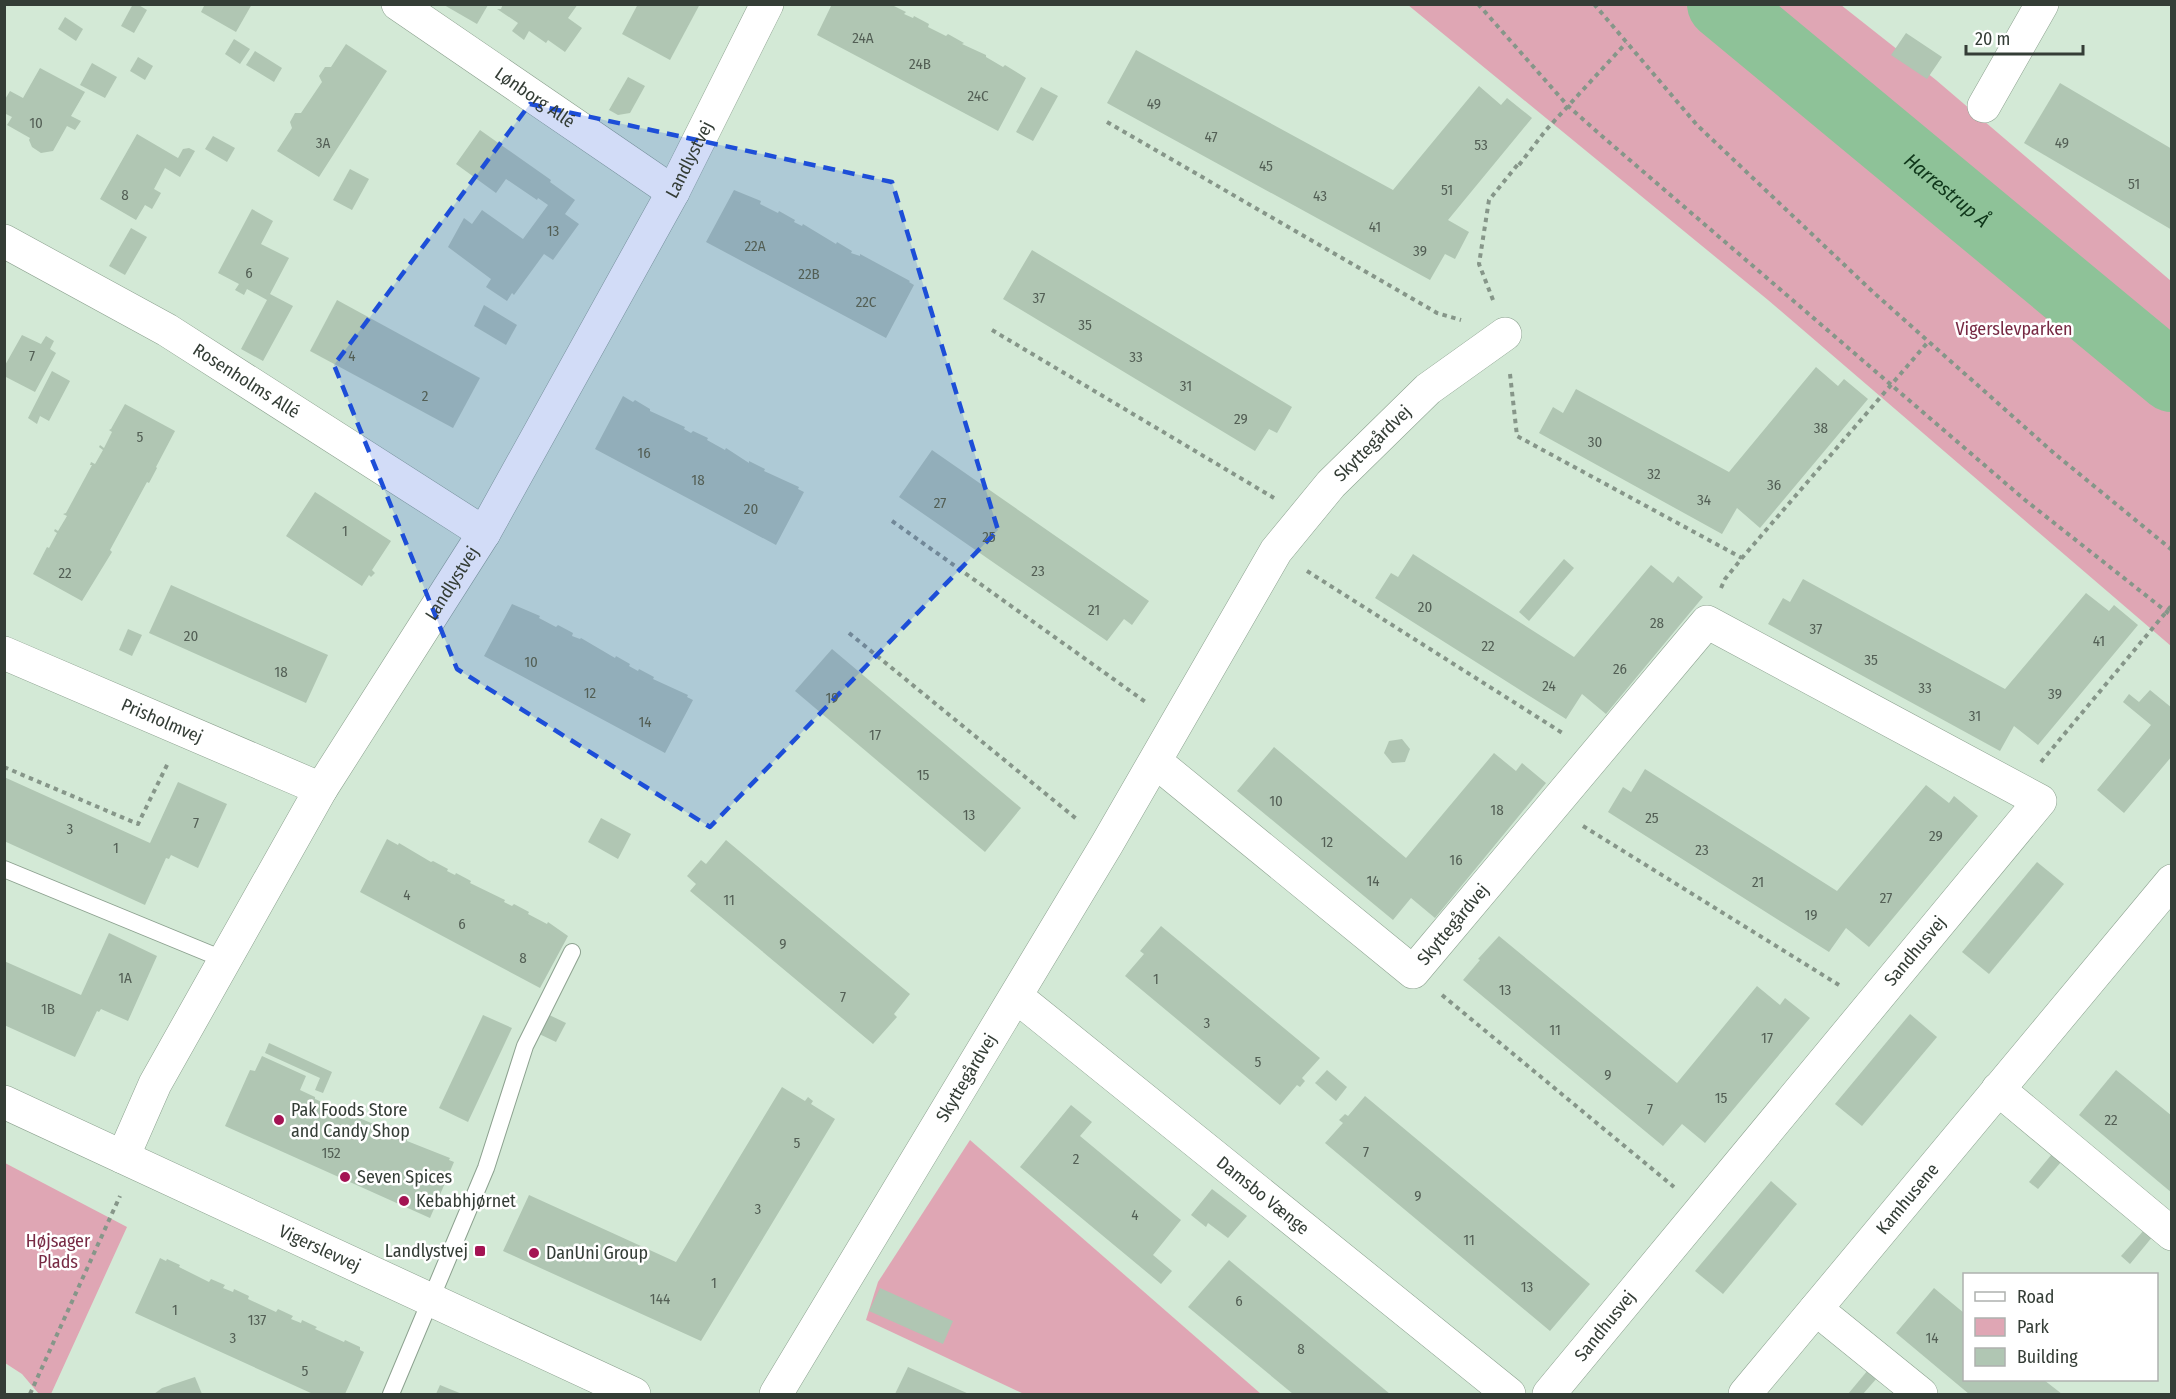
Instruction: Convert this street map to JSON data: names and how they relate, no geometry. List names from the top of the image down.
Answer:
{
  "streets": {
    "street": [
      "Lønborg Allé",
      "Landlystvej",
      "Rosenholms Allé",
      "Skyttegårdvej",
      "Prisholmvej",
      "Sandhusvej",
      "Damsbo Vænge",
      "Kamhusene",
      "Vigerslevvej"
    ]
  },
  "crossings": [
    ["Lønborg Allé", "Landlystvej"],
    ["Landlystvej", "Rosenholms Allé"],
    ["Landlystvej", "Prisholmvej"],
    ["Landlystvej", "Vigerslevvej"],
    ["Skyttegårdvej", "Damsbo Vænge"]
  ],
  "water": ["Harrestrup Å"],
  "parks": ["Vigerslevparken", "Højsager Plads"],
  "places": {
    "other": [
      "Pak Foods Store and Candy Shop",
      "Seven Spices",
      "Kebabhjørnet",
      "DanUni Group"
    ],
    "transit": ["Landlystvej"]
  },
  "house_numbers": [
    "24A",
    "24B",
    "24C",
    "49",
    "10",
    "47",
    "3A",
    "49",
    "53",
    "45",
    "51",
    "51",
    "8",
    "43",
    "41",
    "13",
    "22A",
    "39",
    "6",
    "22B",
    "37",
    "22C",
    "35",
    "7",
    "4",
    "33",
    "31",
    "2",
    "29",
    "38",
    "5",
    "30",
    "16",
    "32",
    "18",
    "36",
    "34",
    "27",
    "20",
    "1",
    "25",
    "23",
    "22",
    "20",
    "21",
    "28",
    "37",
    "20",
    "41",
    "22",
    "35",
    "10",
    "26",
    "18",
    "24",
    "33",
    "12",
    "39",
    "19",
    "31",
    "14",
    "17",
    "15",
    "10",
    "18",
    "13",
    "25",
    "7",
    "3",
    "29",
    "12",
    "1",
    "23",
    "16",
    "14",
    "21",
    "4",
    "27",
    "11",
    "19",
    "6",
    "9",
    "8",
    "1A",
    "1",
    "13",
    "7",
    "1B",
    "3",
    "11",
    "17",
    "5",
    "9",
    "15",
    "7",
    "22",
    "5",
    "7",
    "152",
    "2",
    "9",
    "3",
    "4",
    "11",
    "1",
    "13",
    "144",
    "6",
    "1",
    "137",
    "3",
    "14",
    "8",
    "5"
  ],
  "legend": ["Road", "Park", "Building"],
  "scale_bar": "20 m"
}
